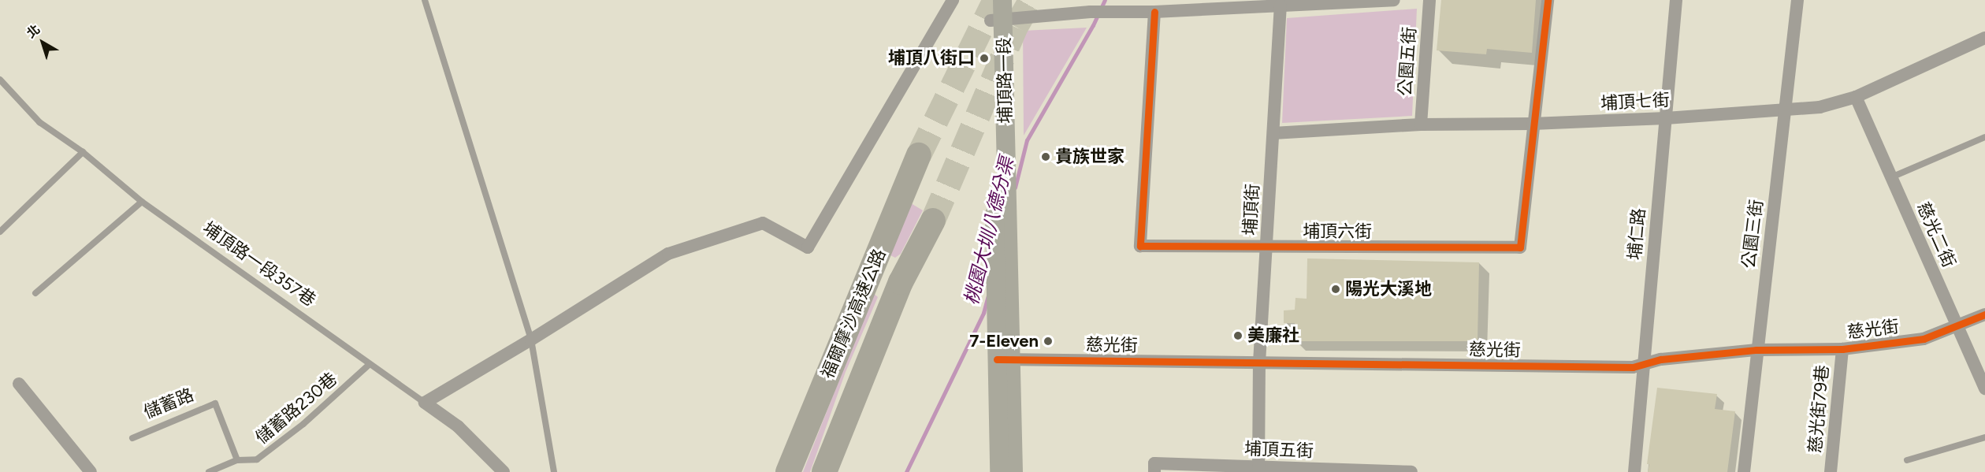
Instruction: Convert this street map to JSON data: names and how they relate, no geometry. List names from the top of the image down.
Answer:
{
  "streets": {
    "highway": ["福爾摩沙高速公路"],
    "street": [
      "公園五街",
      "埔頂路一段",
      "埔頂七街",
      "埔頂街",
      "埔頂六街",
      "埔仁路",
      "公園三街",
      "慈光二街",
      "埔頂路一段357巷",
      "慈光街",
      "慈光街79巷",
      "埔頂五街"
    ],
    "lane": ["儲蓄路", "儲蓄路230巷"]
  },
  "crossings": [
    ["公園五街", "埔頂七街"],
    ["埔頂路一段", "慈光街"],
    ["埔頂七街", "埔頂街"],
    ["埔頂七街", "埔頂六街"],
    ["埔頂七街", "埔仁路"],
    ["埔頂七街", "公園三街"],
    ["埔頂七街", "慈光二街"],
    ["埔頂街", "埔頂六街"],
    ["埔頂街", "慈光街"],
    ["埔頂街", "埔頂五街"],
    ["埔仁路", "慈光街"],
    ["公園三街", "慈光街"],
    ["慈光二街", "慈光街"],
    ["埔頂路一段357巷", "儲蓄路230巷"],
    ["慈光街", "慈光街79巷"],
    ["儲蓄路", "儲蓄路230巷"]
  ],
  "water": ["桃園大圳八德分渠"],
  "places": [
    "埔頂八街口",
    "貴族世家",
    "陽光大溪地",
    "美廉社",
    "7-Eleven"
  ],
  "north": "top left"
}
